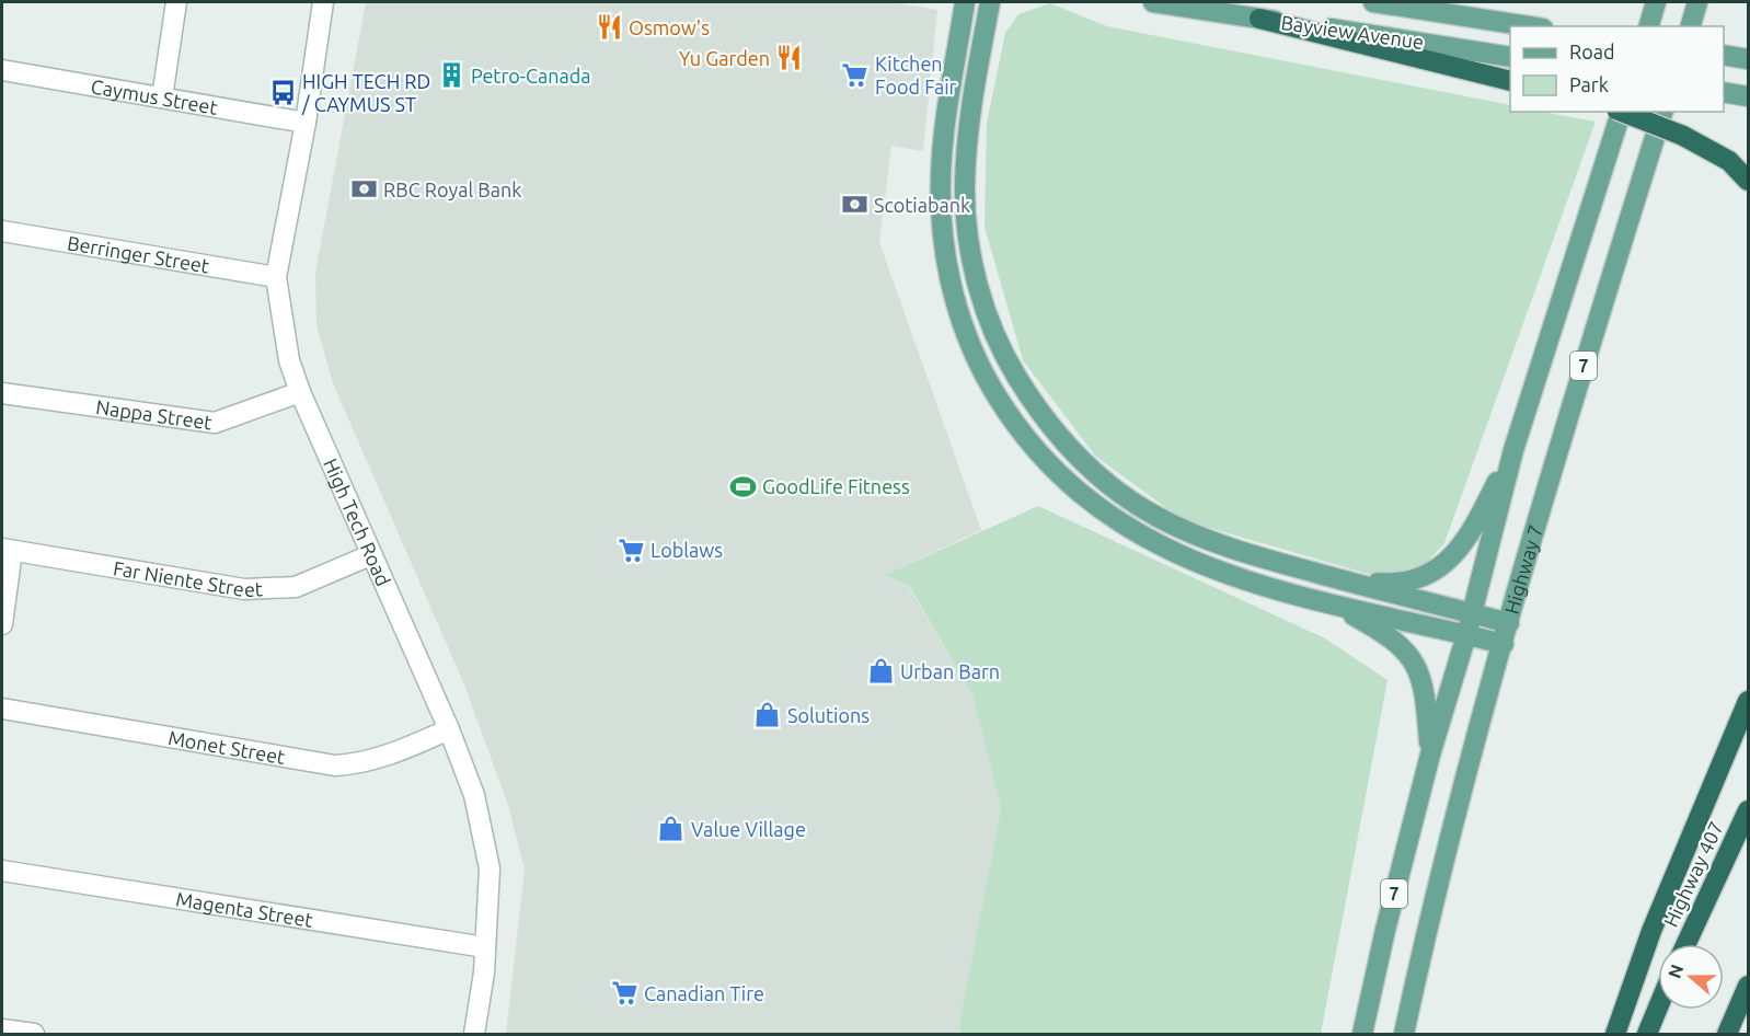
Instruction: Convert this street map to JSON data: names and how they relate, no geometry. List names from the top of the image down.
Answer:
{
  "streets": {
    "highway": ["Highway 407"],
    "main road": ["Bayview Avenue", "7", "Highway 7"],
    "street": [
      "Caymus Street",
      "Berringer Street",
      "Nappa Street",
      "High Tech Road",
      "Far Niente Street",
      "Monet Street",
      "Magenta Street"
    ]
  },
  "crossings": [
    ["Caymus Street", "High Tech Road"],
    ["Berringer Street", "High Tech Road"],
    ["Nappa Street", "High Tech Road"],
    ["High Tech Road", "Far Niente Street"],
    ["High Tech Road", "Monet Street"],
    ["High Tech Road", "Magenta Street"]
  ],
  "places": {
    "restaurant": ["Osmow's", "Yu Garden"],
    "supermarket": ["Kitchen Food Fair", "Loblaws", "Canadian Tire"],
    "building": ["Petro-Canada"],
    "bus stop": ["HIGH TECH RD / CAYMUS ST"],
    "bank": ["RBC Royal Bank", "Scotiabank"],
    "sports": ["GoodLife Fitness"],
    "shop": ["Urban Barn", "Solutions", "Value Village"]
  },
  "legend": ["Road", "Park"],
  "north": "left"
}
